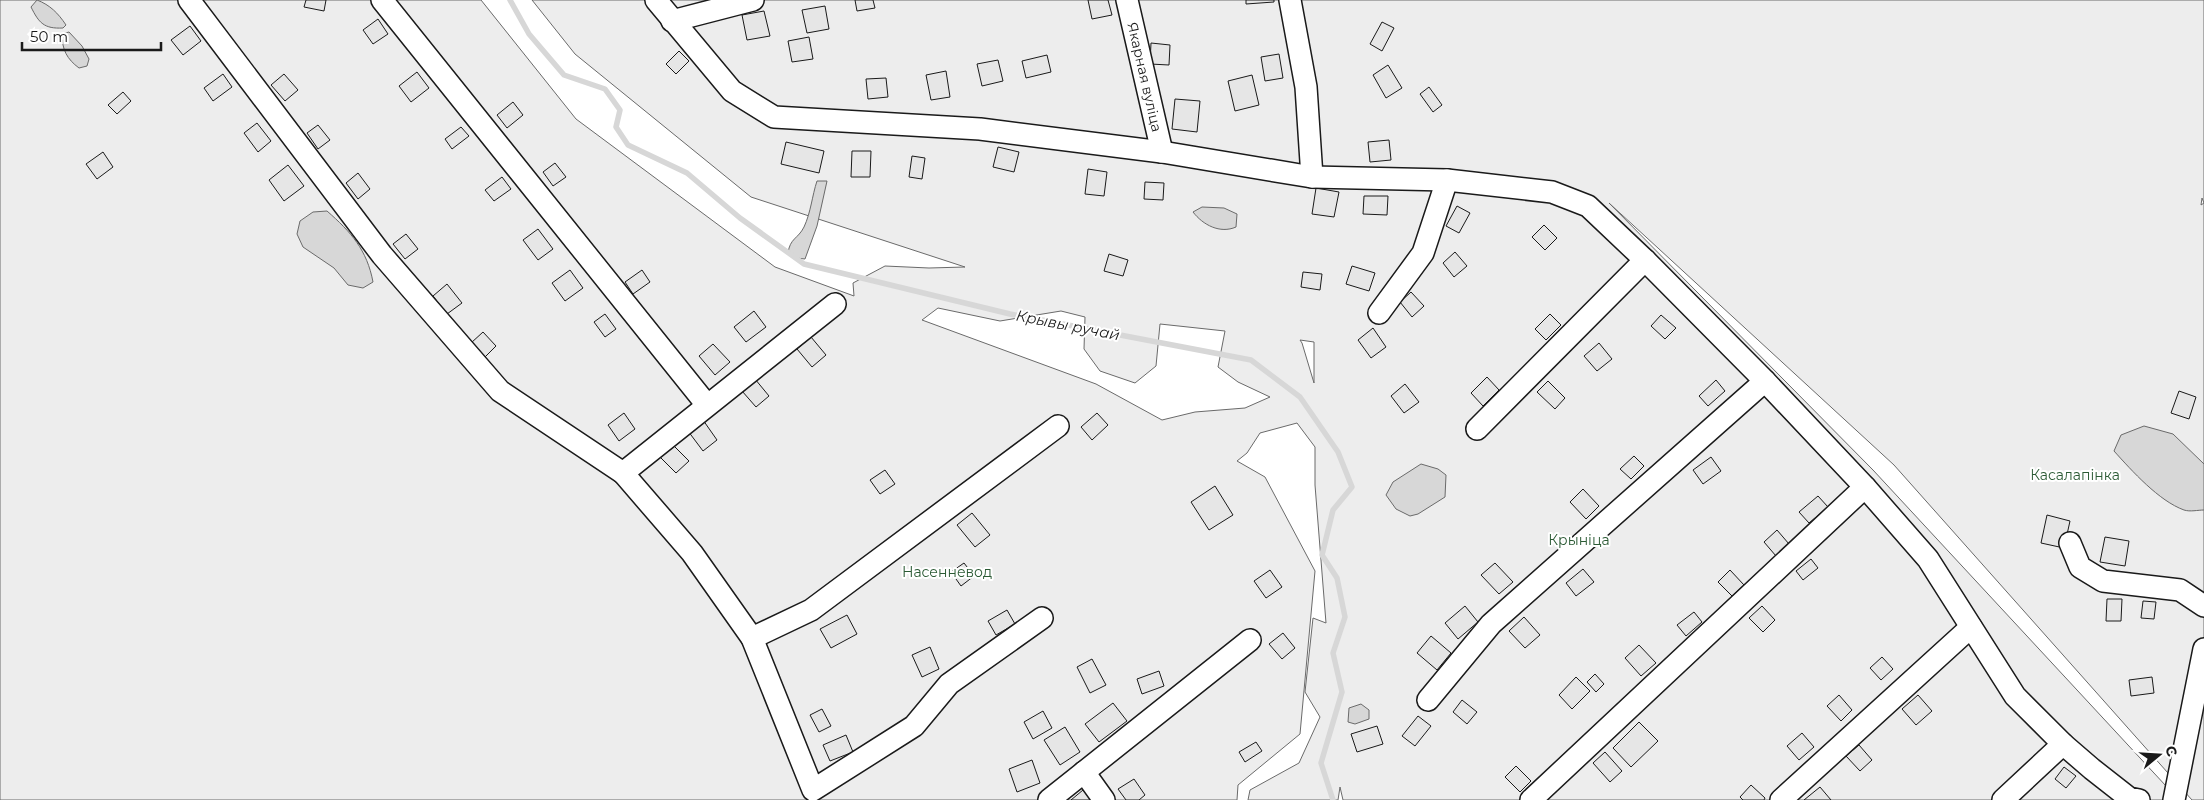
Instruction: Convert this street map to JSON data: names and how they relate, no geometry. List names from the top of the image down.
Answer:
{
  "streets": {
    "street": ["Якарная вуліца"]
  },
  "water": ["Крывы ручай"],
  "parks": ["Касалапінка", "Крыніца", "Насенневод"],
  "scale_bar": "50 m",
  "north": "right"
}
